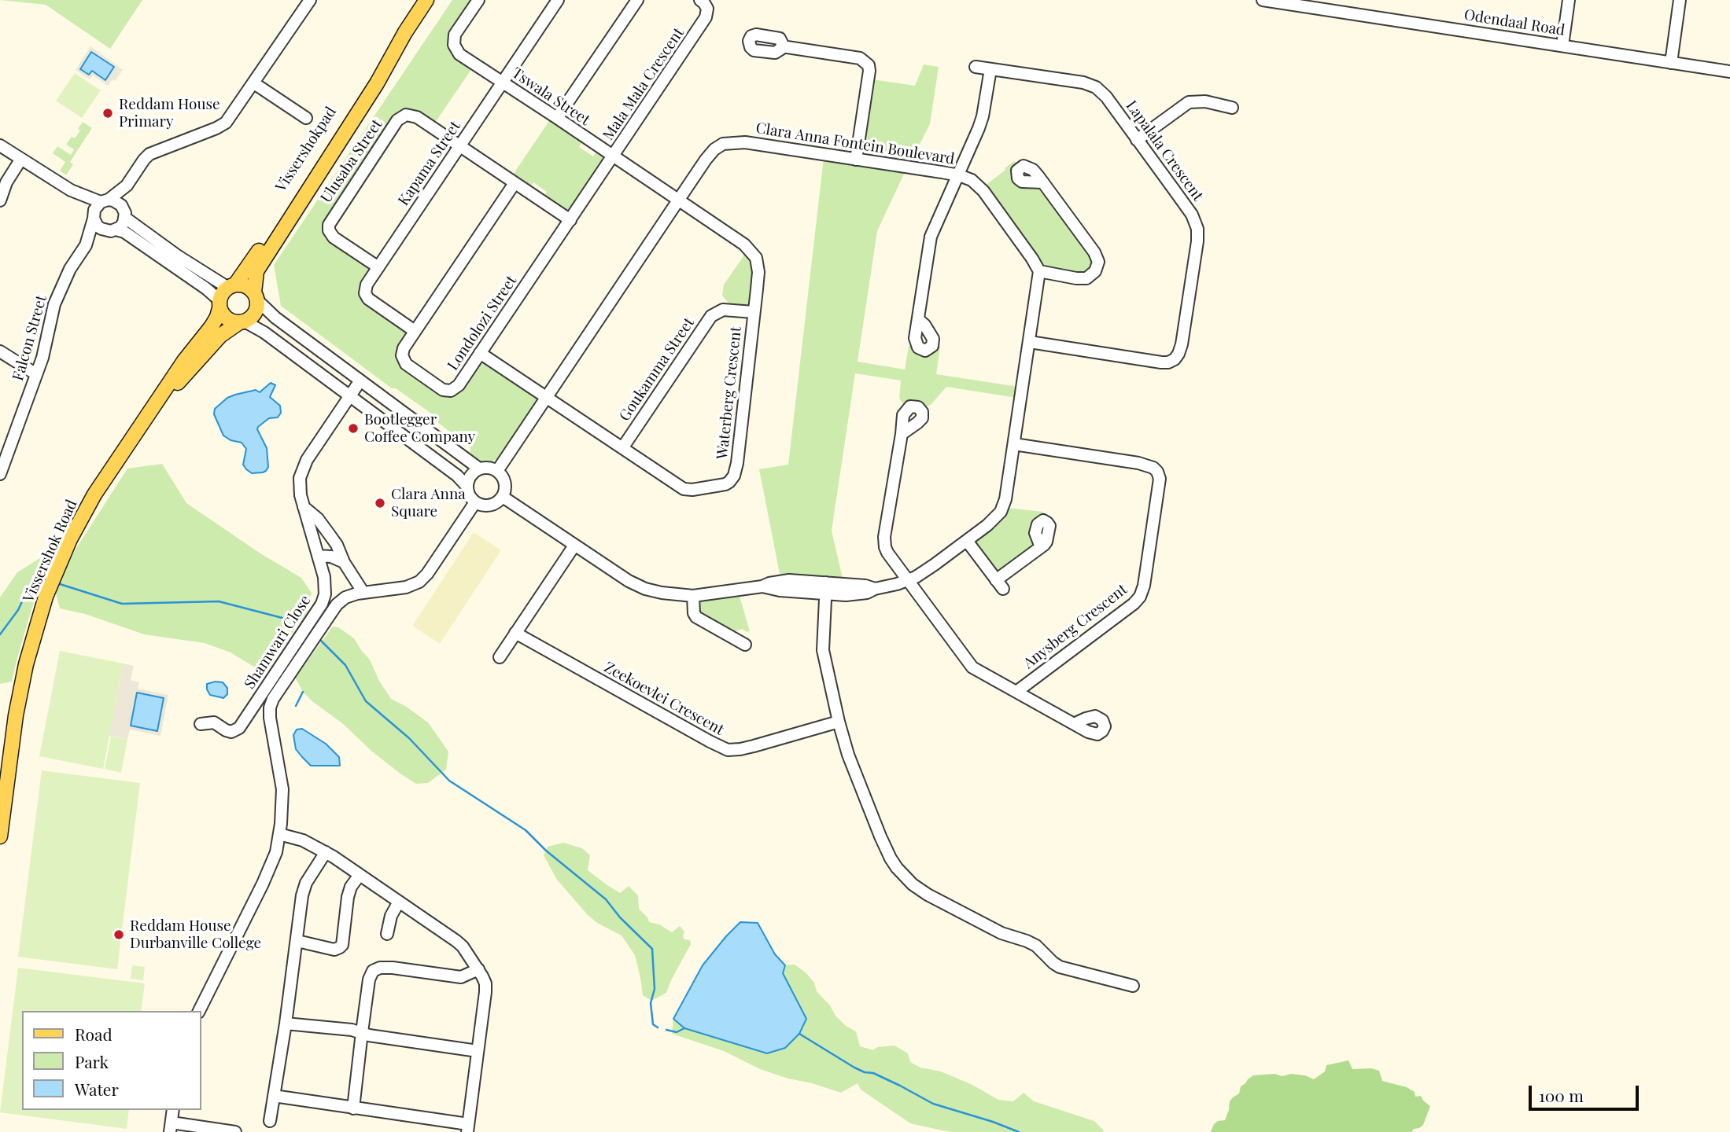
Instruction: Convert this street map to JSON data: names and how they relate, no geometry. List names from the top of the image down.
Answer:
{
  "streets": {
    "main road": ["Vissershokpad", "Vissershok Road"],
    "street": [
      "Odendaal Road",
      "Mala Mala Crescent",
      "Tswala Street",
      "Clara Anna Fontein Boulevard",
      "Lapalala Crescent",
      "Ulusaba Street",
      "Kapama Street",
      "Londolozi Street",
      "Falcon Street",
      "Goukamma Street",
      "Waterberg Crescent",
      "Anysberg Crescent",
      "Shamwari Close",
      "Zeekoevlei Crescent"
    ]
  },
  "crossings": [
    ["Mala Mala Crescent", "Tswala Street"],
    ["Mala Mala Crescent", "Londolozi Street"],
    ["Tswala Street", "Clara Anna Fontein Boulevard"],
    ["Tswala Street", "Kapama Street"],
    ["Tswala Street", "Londolozi Street"],
    ["Tswala Street", "Waterberg Crescent"],
    ["Clara Anna Fontein Boulevard", "Waterberg Crescent"],
    ["Ulusaba Street", "Kapama Street"],
    ["Ulusaba Street", "Londolozi Street"],
    ["Kapama Street", "Londolozi Street"],
    ["Londolozi Street", "Waterberg Crescent"],
    ["Goukamma Street", "Waterberg Crescent"]
  ],
  "places": [
    "Reddam House Primary",
    "Bootlegger Coffee Company",
    "Clara Anna Square",
    "Reddam House Durbanville College"
  ],
  "legend": ["Road", "Park", "Water"],
  "scale_bar": "100 m"
}
